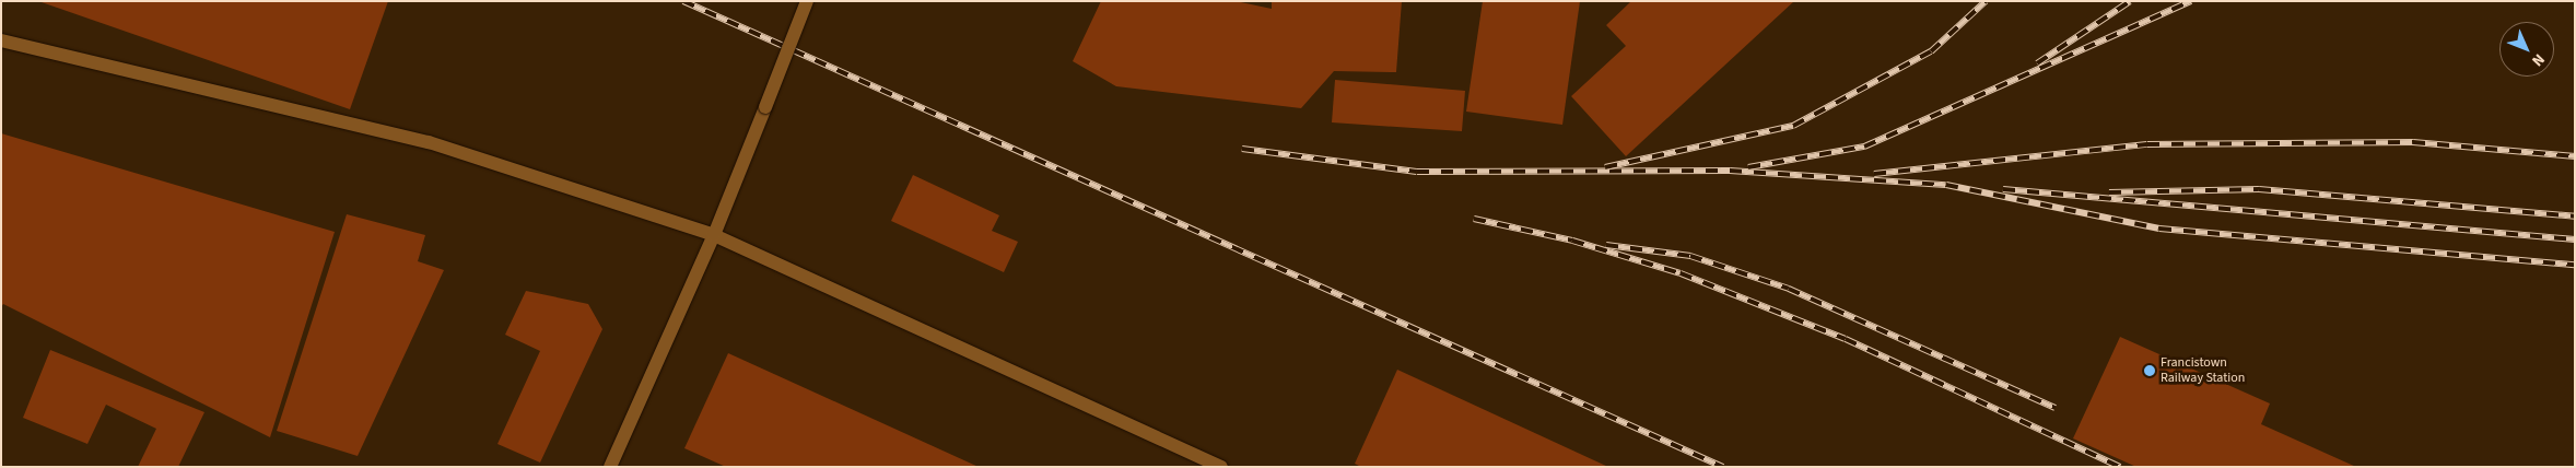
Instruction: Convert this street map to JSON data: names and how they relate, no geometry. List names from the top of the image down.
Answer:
{
  "places": ["Francistown Railway Station"],
  "north": "bottom right"
}
